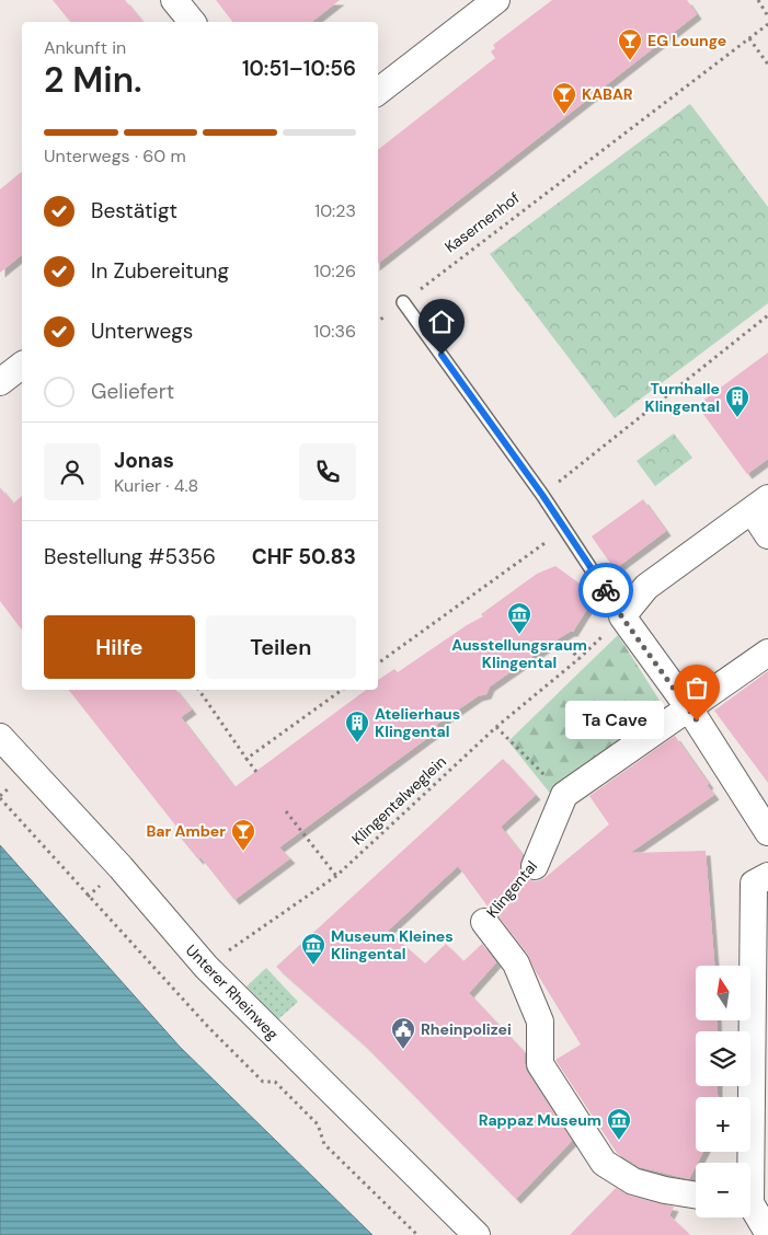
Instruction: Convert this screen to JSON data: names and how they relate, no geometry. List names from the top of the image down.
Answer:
{
  "streets": {
    "street": ["Klingental", "Unterer Rheinweg"],
    "path": ["Kasernenhof", "Klingentalweglein"]
  },
  "crossings": [
    ["Klingentalweglein", "Unterer Rheinweg"]
  ],
  "places": {
    "bar": ["EG Lounge", "KABAR", "Bar Amber"],
    "building": ["Turnhalle Klingental", "Atelierhaus Klingental"],
    "museum": ["Ausstellungsraum Klingental", "Museum Kleines Klingental", "Rappaz Museum"],
    "other": ["Ta Cave"],
    "public building": ["Rheinpolizei"]
  },
  "north": "top",
  "page": {
    "heading": ["2 Min.", "Ankunft in", "10:51–10:56"],
    "panel": [
      "Jonas",
      "Kurier · 4.8",
      "Bestellung #5356",
      "CHF 50.83"
    ],
    "bar": "Unterwegs · 60 m",
    "list": [
      ["Bestätigt", "10:23"],
      ["In Zubereitung", "10:26"],
      ["Unterwegs", "10:36"],
      "Geliefert"
    ],
    "buttons": ["Hilfe", "Teilen"],
    "bubble": "Ta Cave",
    "map_buttons": ["+", "−"]
  }
}
